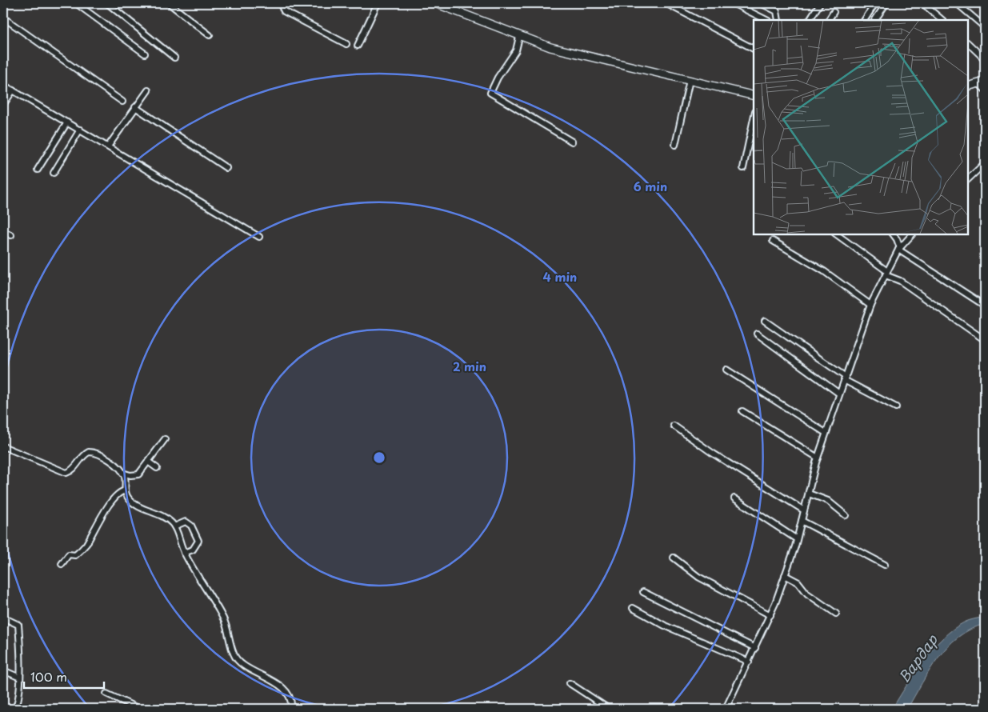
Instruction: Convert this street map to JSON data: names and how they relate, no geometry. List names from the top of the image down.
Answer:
{
  "water": ["Вардар"],
  "scale_bar": "100 m",
  "rings": ["6 min", "4 min", "2 min"]
}
